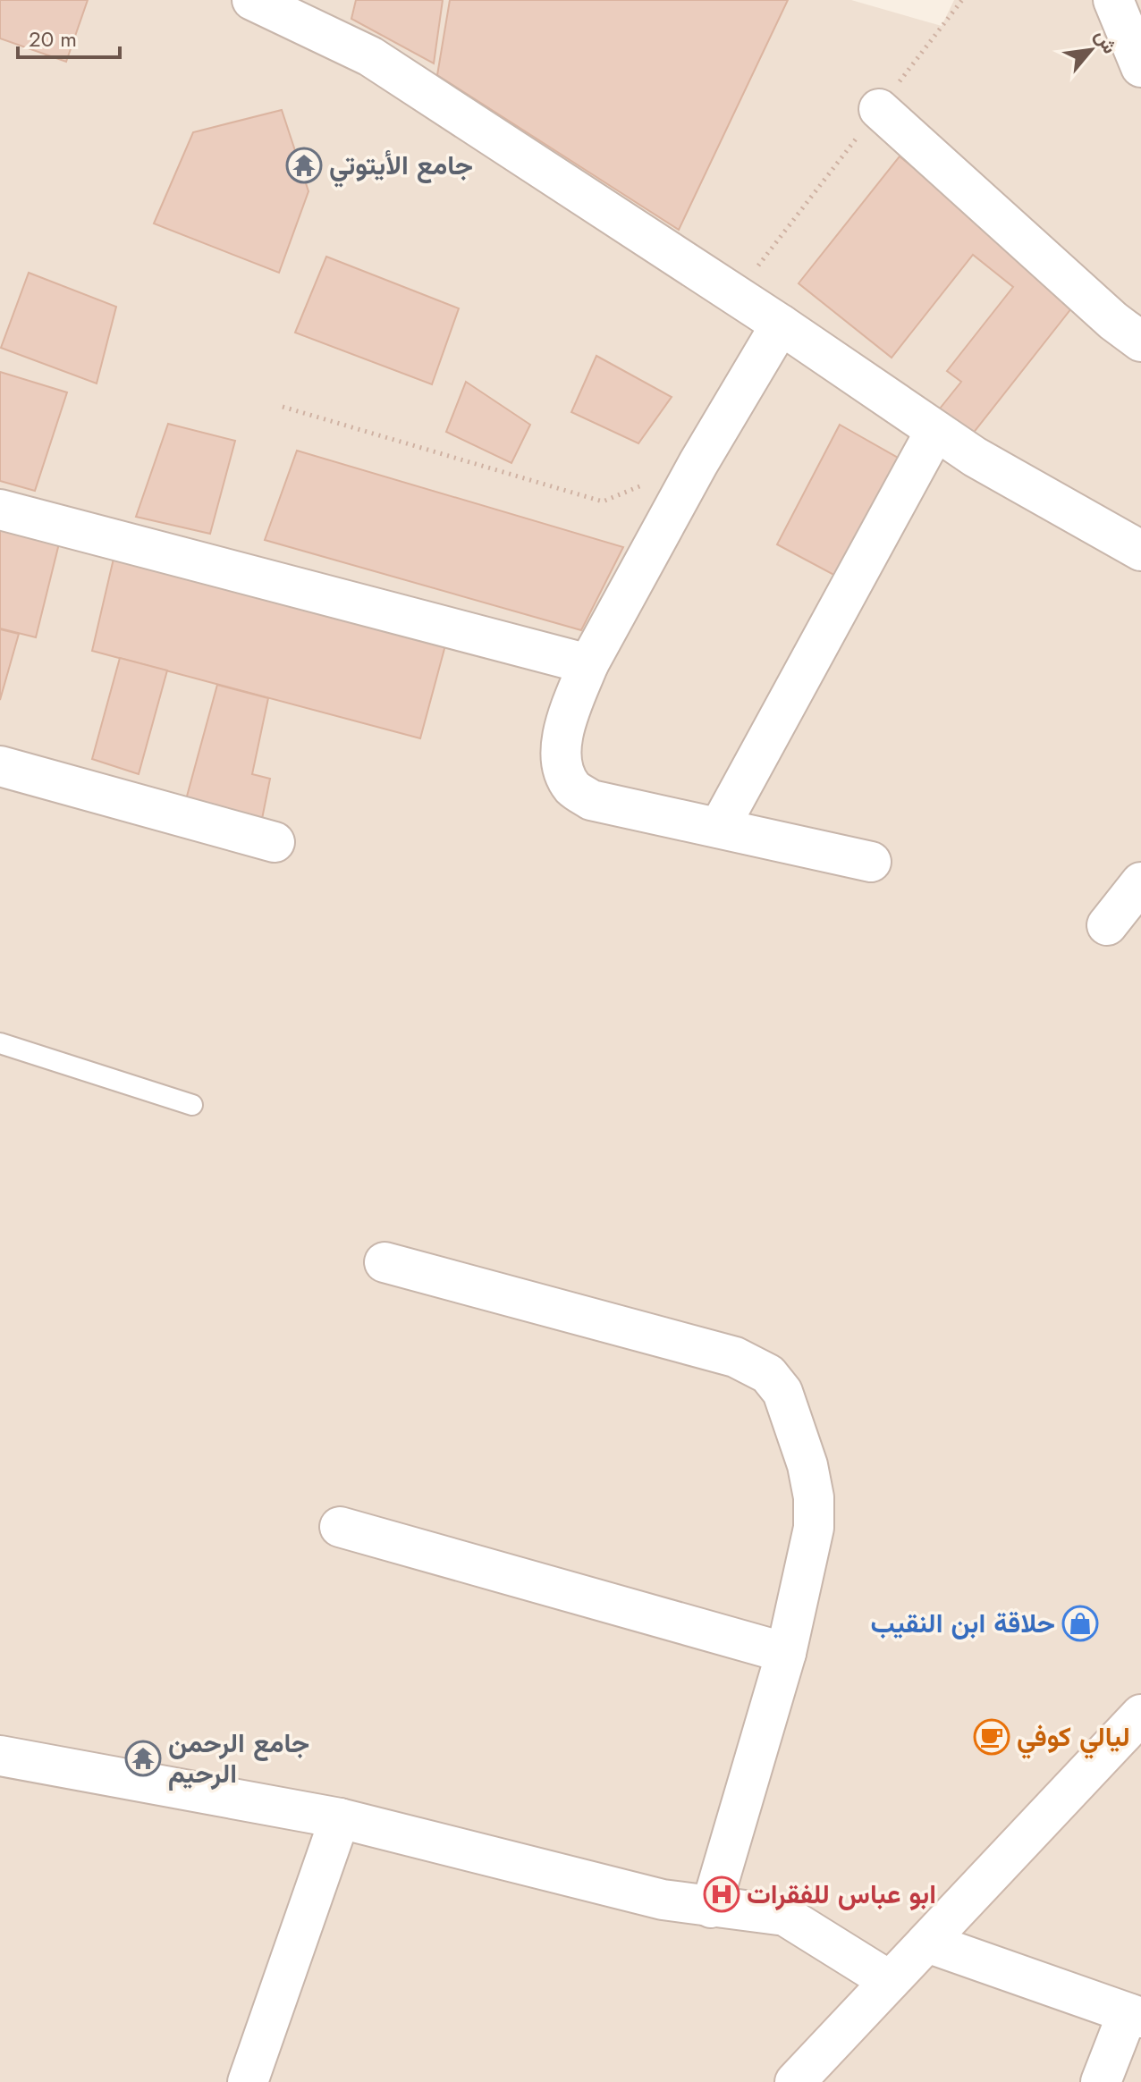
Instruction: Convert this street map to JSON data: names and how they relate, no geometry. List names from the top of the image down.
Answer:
{
  "places": {
    "temple": ["جامع الأيتوتي", "جامع الرحمن الرحيم"],
    "shop": ["حلاقة ابن النقيب"],
    "cafe": ["ليالي كوفي"],
    "hospital": ["ابو عباس للفقرات"]
  },
  "scale_bar": "20 m",
  "north": "top right"
}
